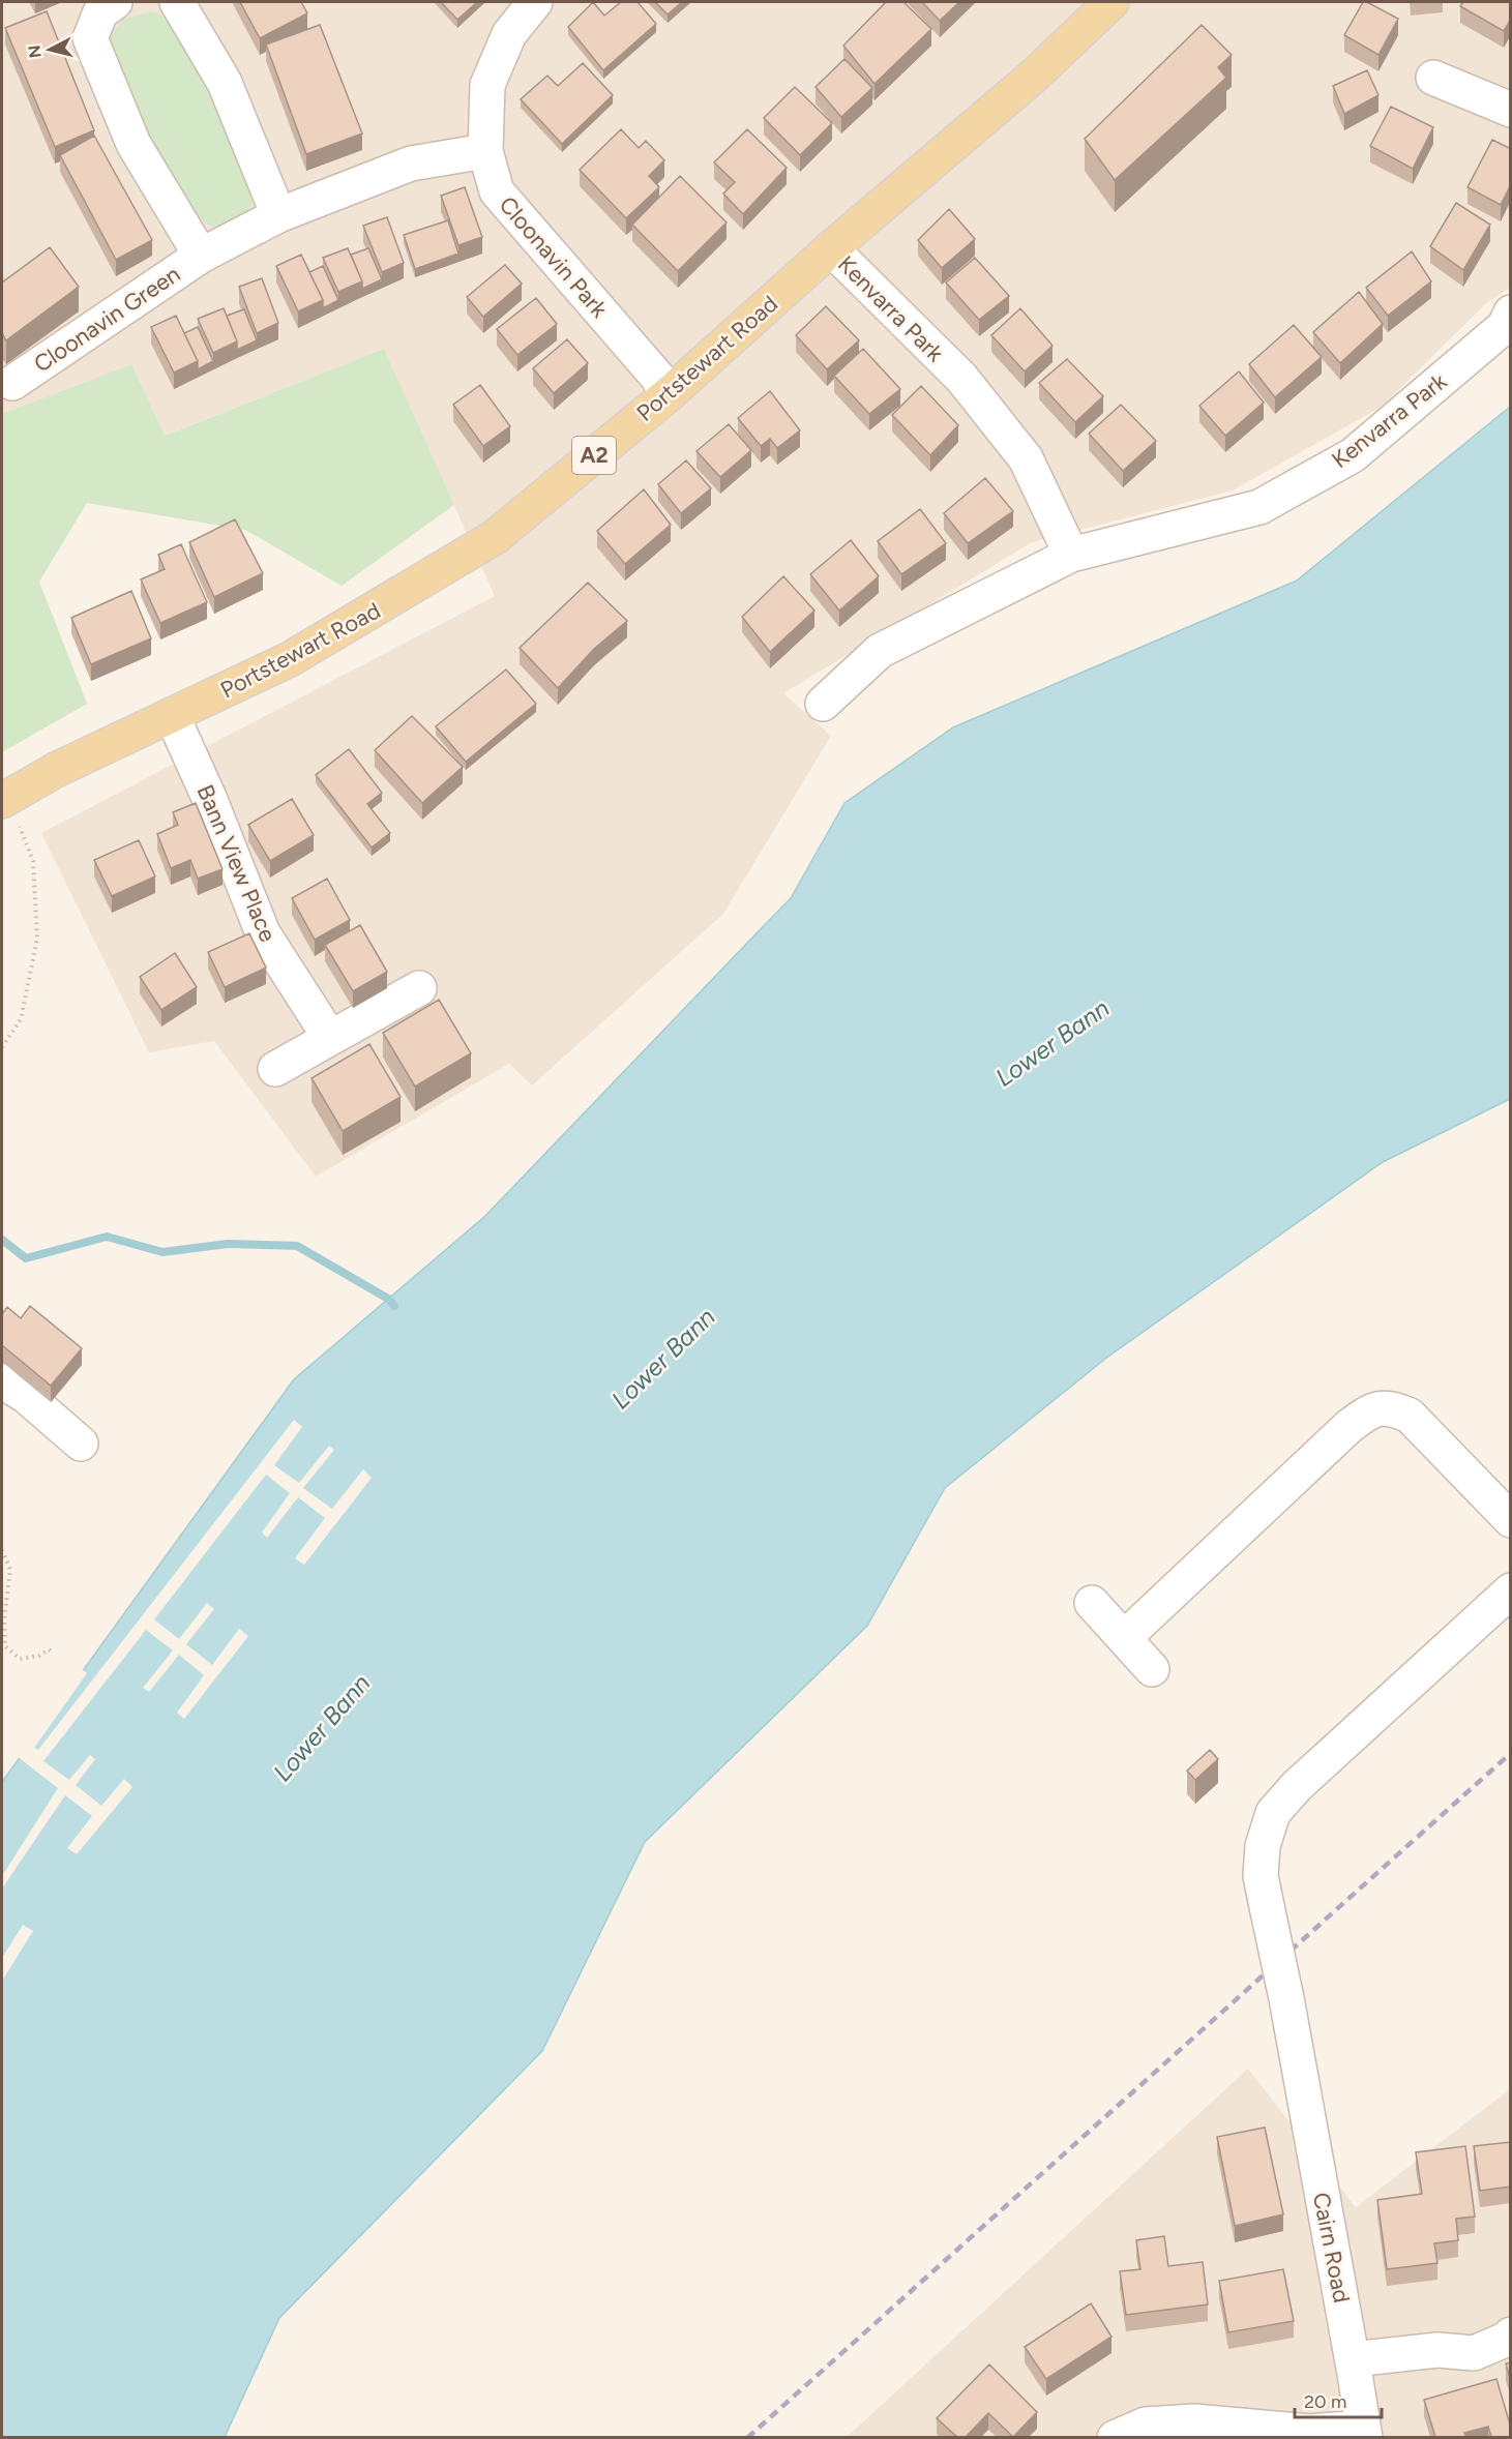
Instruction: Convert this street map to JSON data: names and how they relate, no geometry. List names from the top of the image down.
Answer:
{
  "streets": {
    "main road": ["Portstewart Road", "A2"],
    "street": [
      "Cloonavin Park",
      "Kenvarra Park",
      "Cloonavin Green",
      "Bann View Place",
      "Cairn Road"
    ]
  },
  "crossings": [
    ["Cloonavin Park", "Cloonavin Green"],
    ["Cloonavin Park", "Portstewart Road"],
    ["Kenvarra Park", "Portstewart Road"],
    ["Portstewart Road", "Bann View Place"]
  ],
  "water": ["Lower Bann"],
  "scale_bar": "20 m",
  "north": "left"
}
